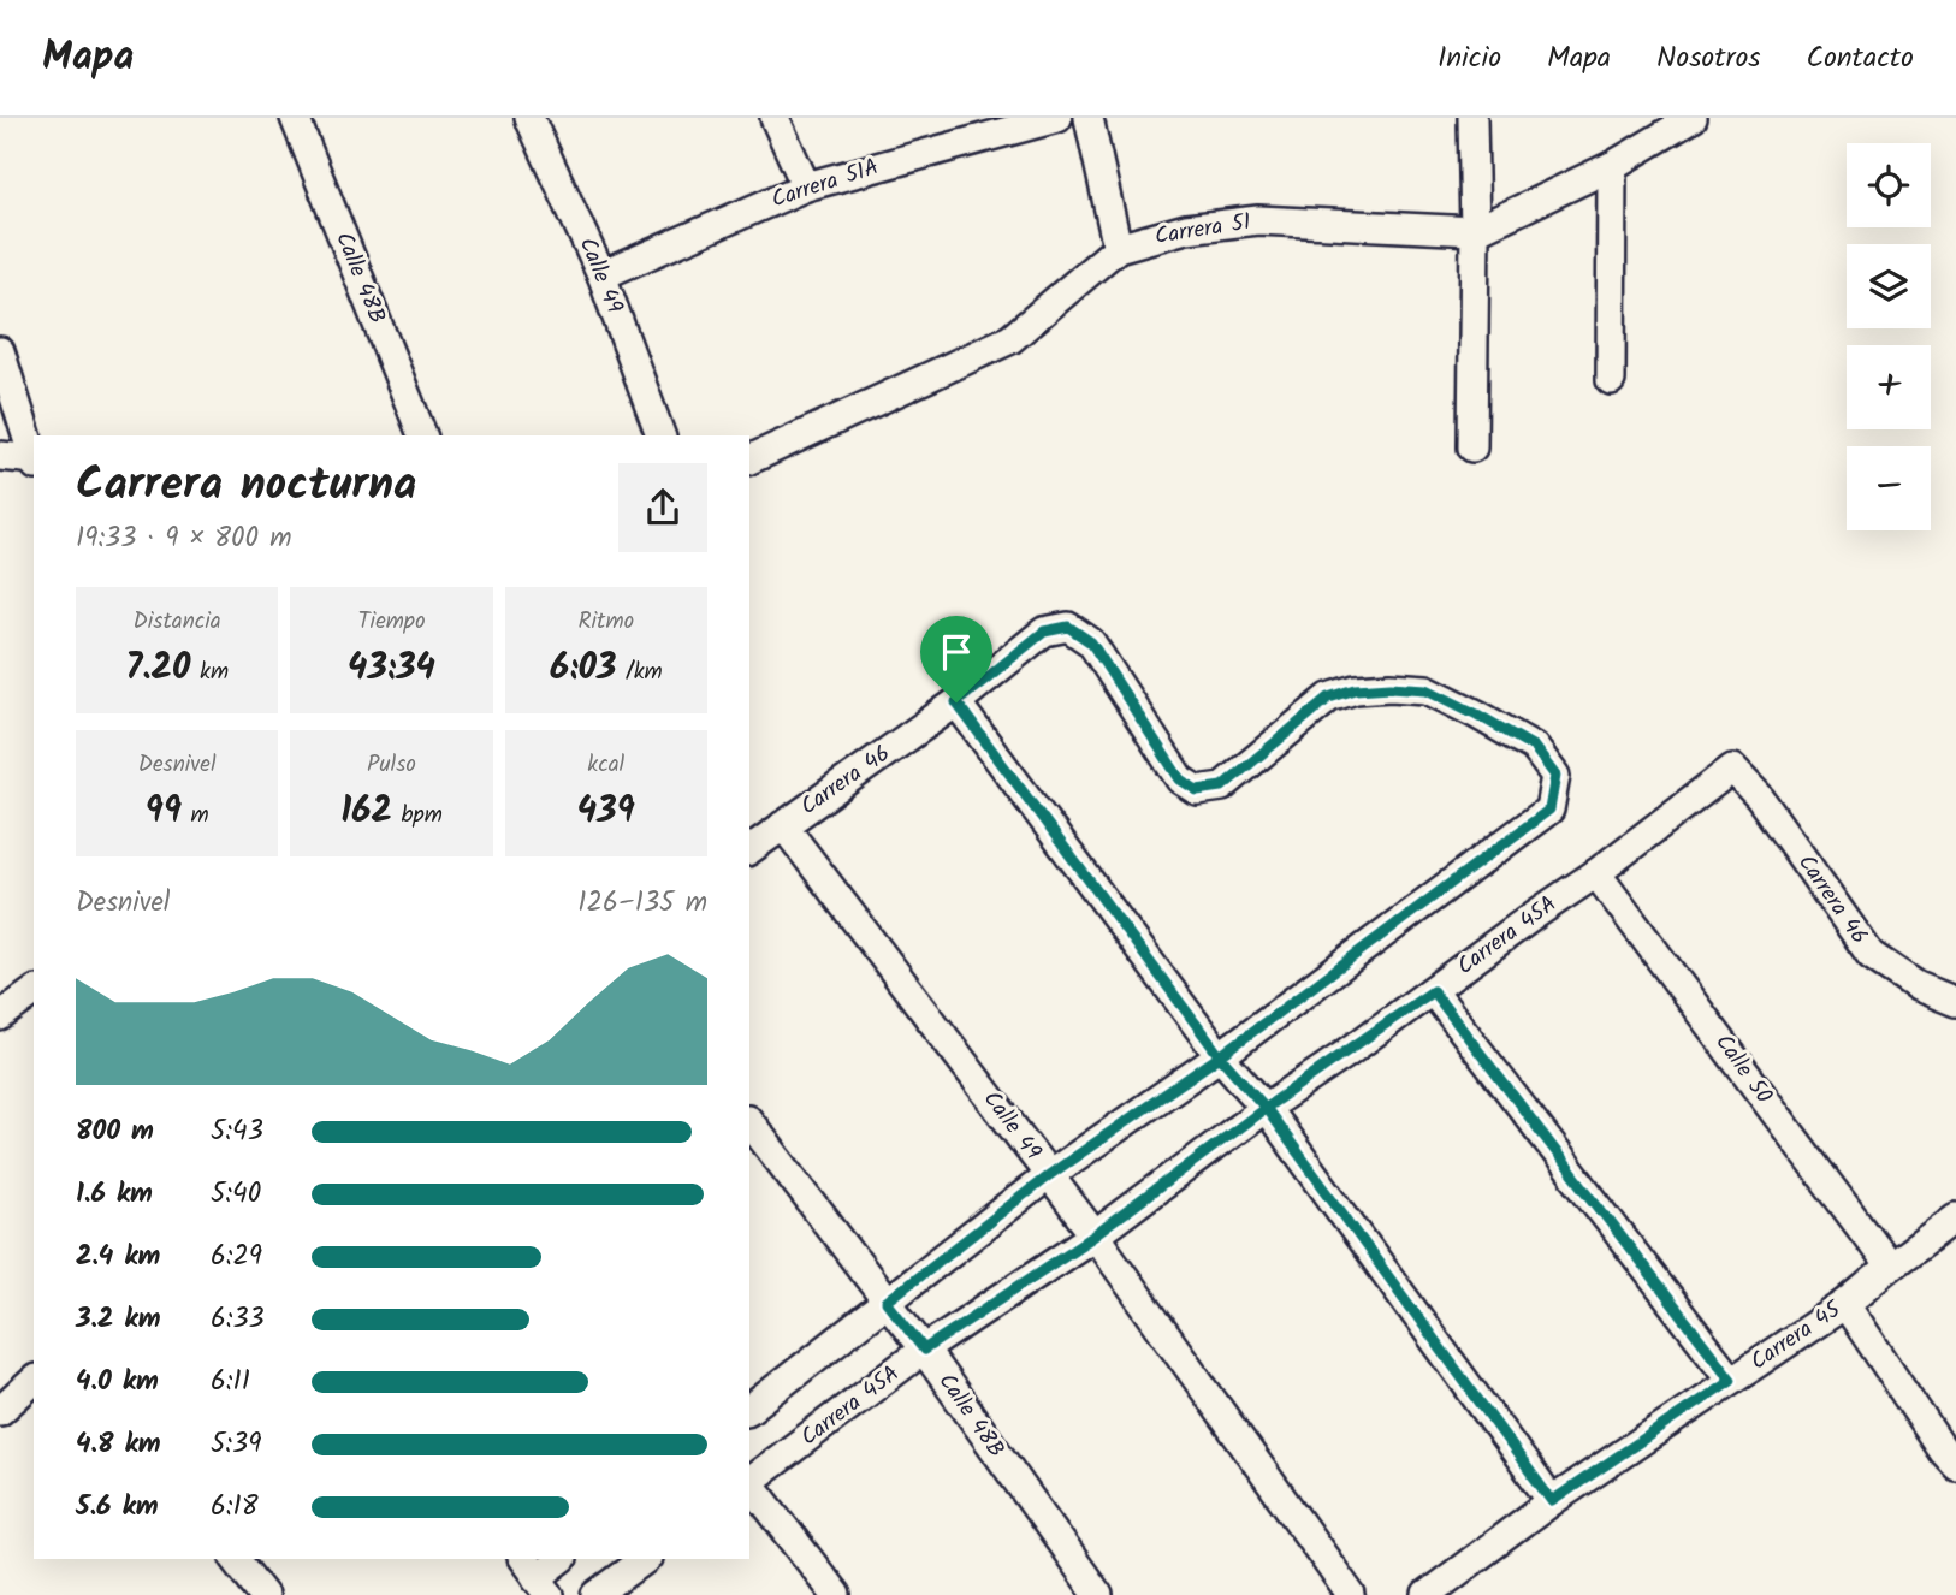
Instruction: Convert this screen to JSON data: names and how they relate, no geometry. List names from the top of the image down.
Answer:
{
  "streets": {
    "street": [
      "Carrera 51A",
      "Carrera 51",
      "Calle 49",
      "Calle 48B",
      "Carrera 46",
      "Carrera 45A",
      "Calle 50",
      "Carrera 45"
    ]
  },
  "crossings": [
    ["Carrera 51A", "Calle 49"],
    ["Calle 49", "Carrera 46"],
    ["Calle 49", "Carrera 45A"],
    ["Calle 48B", "Carrera 45A"],
    ["Carrera 46", "Carrera 45A"],
    ["Carrera 45A", "Calle 50"],
    ["Calle 50", "Carrera 45"]
  ],
  "page": {
    "header": "Mapa",
    "nav": [
      "Inicio",
      "Mapa",
      "Nosotros",
      "Contacto"
    ],
    "map_buttons": ["+", "−"],
    "heading": ["Carrera nocturna", "19:33 · 9 × 800 m"],
    "stats": [
      ["Distancia", "7.20 km"],
      ["Tiempo", "43:34"],
      ["Ritmo", "6:03 /km"],
      ["Desnivel", "99 m"],
      ["Pulso", "162 bpm"],
      ["kcal", "439"]
    ],
    "chart": ["Desnivel", "126–135 m"],
    "list": [
      {
        "name": "800 m",
        "note": "5:43"
      },
      {
        "name": "1.6 km",
        "note": "5:40"
      },
      {
        "name": "2.4 km",
        "note": "6:29"
      },
      {
        "name": "3.2 km",
        "note": "6:33"
      },
      {
        "name": "4.0 km",
        "note": "6:11"
      },
      {
        "name": "4.8 km",
        "note": "5:39"
      },
      {
        "name": "5.6 km",
        "note": "6:18"
      }
    ]
  }
}
